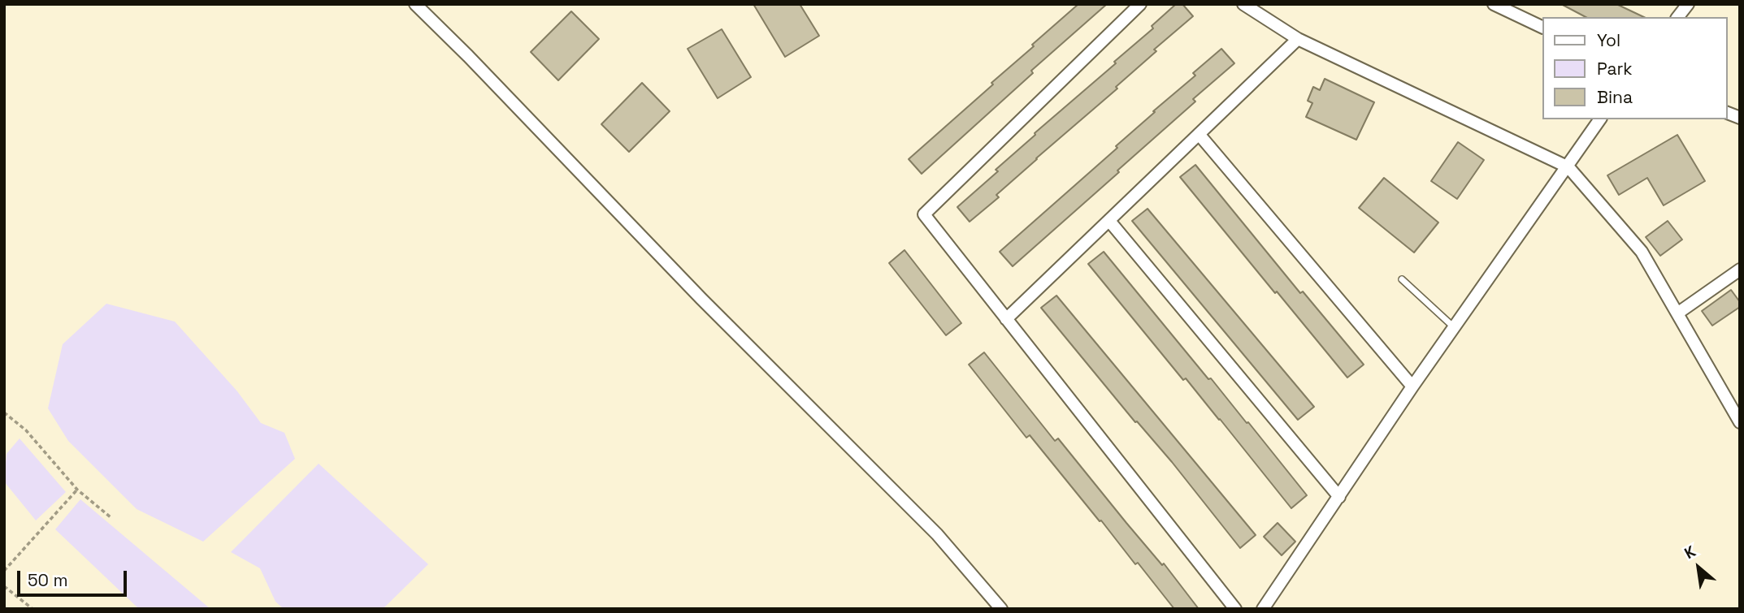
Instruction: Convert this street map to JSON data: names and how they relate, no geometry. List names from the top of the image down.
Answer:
{
  "legend": ["Yol", "Park", "Bina"],
  "scale_bar": "50 m",
  "north": "top left"
}
